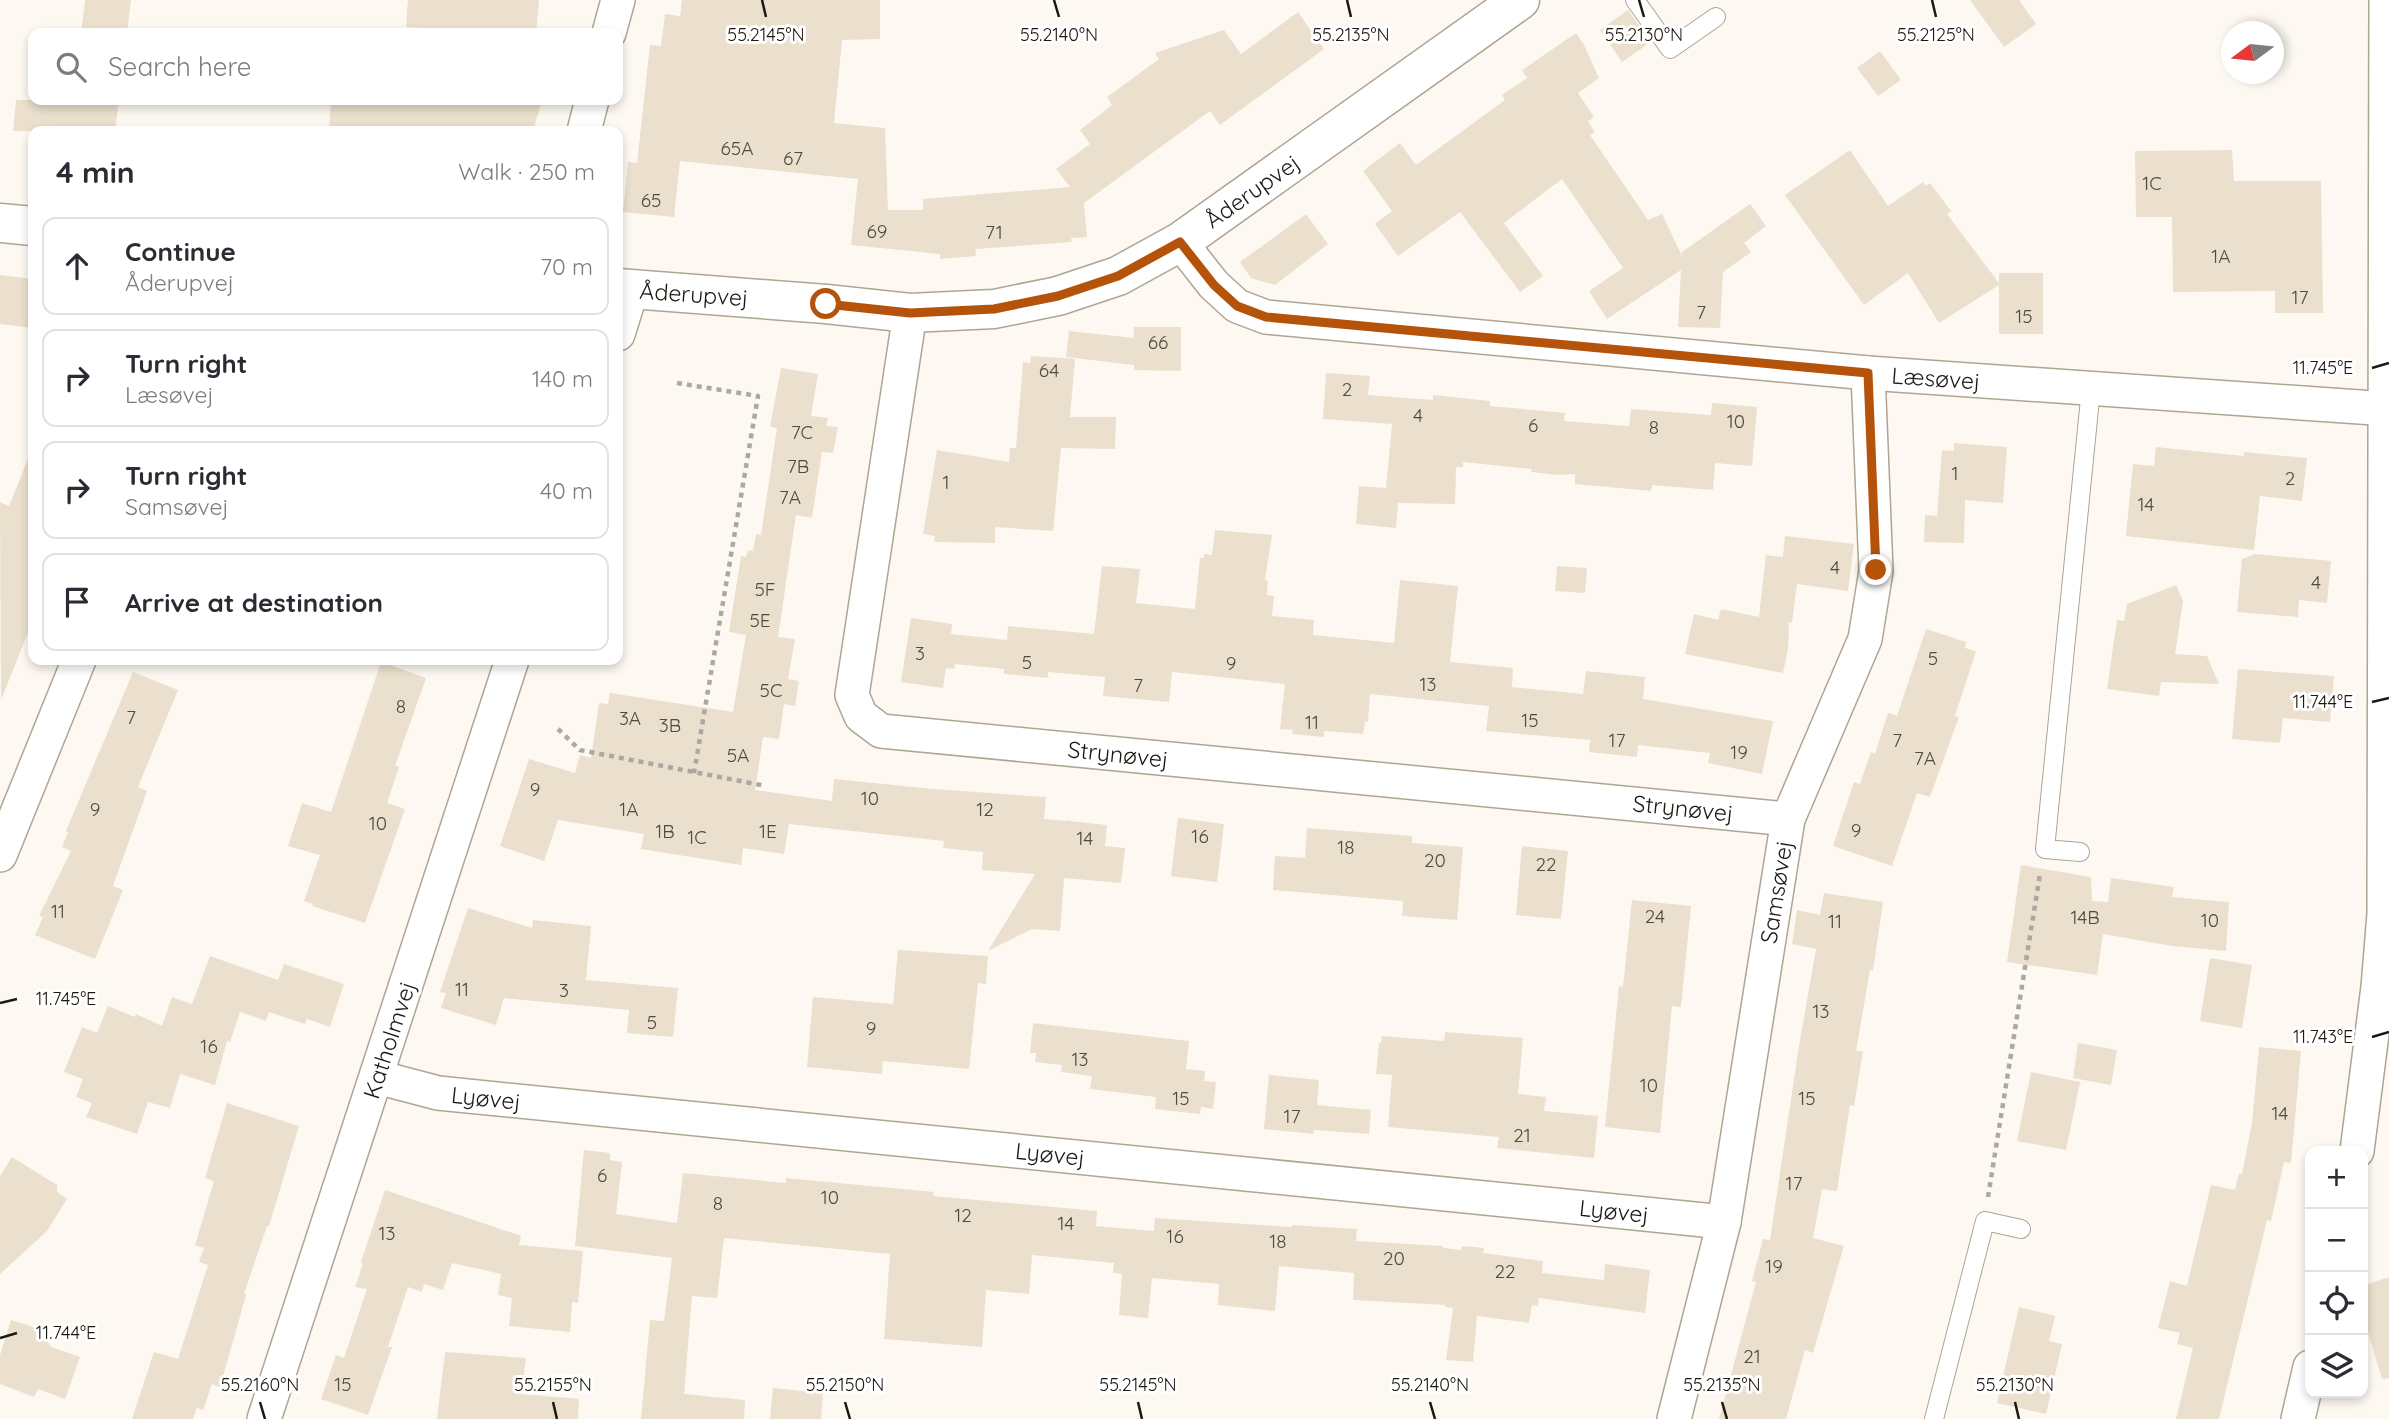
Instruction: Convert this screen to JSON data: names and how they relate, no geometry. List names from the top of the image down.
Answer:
{
  "streets": {
    "street": [
      "Åderupvej",
      "Læsøvej",
      "Strynøvej",
      "Samsøvej",
      "Katholmvej",
      "Lyøvej"
    ]
  },
  "crossings": [
    ["Åderupvej", "Læsøvej"],
    ["Åderupvej", "Strynøvej"],
    ["Læsøvej", "Samsøvej"],
    ["Strynøvej", "Samsøvej"],
    ["Samsøvej", "Lyøvej"],
    ["Katholmvej", "Lyøvej"]
  ],
  "house_numbers": [
    "65A",
    "67",
    "1C",
    "65",
    "69",
    "71",
    "1A",
    "17",
    "7",
    "15",
    "66",
    "64",
    "2",
    "4",
    "10",
    "6",
    "8",
    "7C",
    "7B",
    "1",
    "2",
    "1",
    "7A",
    "14",
    "4",
    "4",
    "5F",
    "5E",
    "3",
    "5",
    "5",
    "9",
    "13",
    "7",
    "5C",
    "8",
    "7",
    "3A",
    "15",
    "11",
    "3B",
    "17",
    "7",
    "19",
    "5A",
    "7A",
    "9",
    "10",
    "9",
    "1A",
    "12",
    "10",
    "9",
    "1B",
    "1E",
    "16",
    "1C",
    "14",
    "18",
    "20",
    "22",
    "11",
    "24",
    "14B",
    "10",
    "11",
    "11",
    "3",
    "13",
    "5",
    "9",
    "16",
    "13",
    "10",
    "15",
    "15",
    "14",
    "17",
    "21",
    "6",
    "17",
    "10",
    "8",
    "12",
    "14",
    "13",
    "16",
    "18",
    "20",
    "19",
    "22",
    "21",
    "15"
  ],
  "north": "left",
  "page": {
    "search": "Search here",
    "heading": ["4 min", "Walk · 250 m"],
    "list": [
      ["Continue", "Åderupvej", "70 m"],
      ["Turn right", "Læsøvej", "140 m"],
      ["Turn right", "Samsøvej", "40 m"],
      "Arrive at destination"
    ],
    "map_buttons": ["+", "−"]
  },
  "coordinates": [
    "55.2140°N",
    "55.2135°N",
    "55.2145°N",
    "55.2130°N",
    "55.2125°N",
    "11.745°E",
    "11.744°E",
    "11.743°E",
    "55.2160°N",
    "55.2155°N",
    "55.2150°N"
  ]
}
